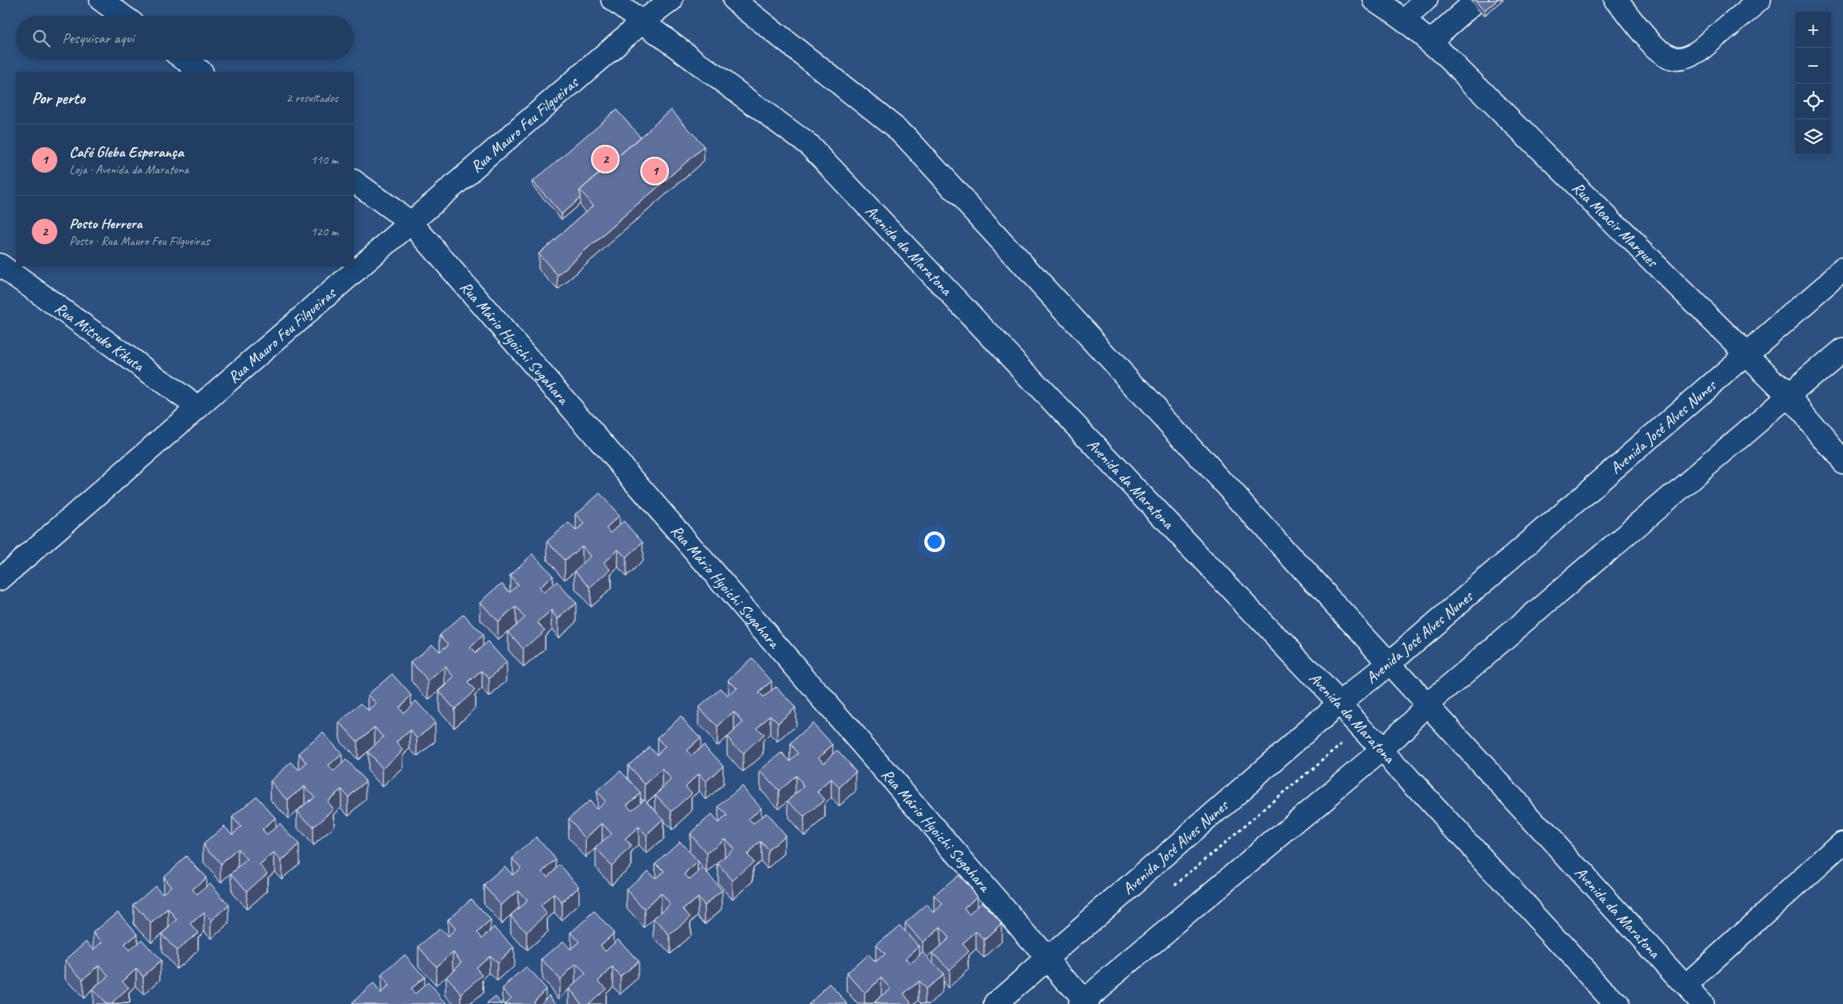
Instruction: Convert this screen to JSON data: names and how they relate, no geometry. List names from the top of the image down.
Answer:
{
  "streets": {
    "street": [
      "Rua Mauro Feu Filgueiras",
      "Rua Moacir Marques",
      "Avenida da Maratona",
      "Rua Mitsuko Kikuta",
      "Rua Mário Hyoichi Sugahara",
      "Avenida José Alves Nunes"
    ]
  },
  "crossings": [
    ["Rua Mauro Feu Filgueiras", "Avenida da Maratona"],
    ["Rua Mauro Feu Filgueiras", "Rua Mitsuko Kikuta"],
    ["Rua Mauro Feu Filgueiras", "Rua Mário Hyoichi Sugahara"],
    ["Rua Moacir Marques", "Avenida José Alves Nunes"],
    ["Avenida da Maratona", "Avenida José Alves Nunes"],
    ["Rua Mário Hyoichi Sugahara", "Avenida José Alves Nunes"]
  ],
  "page": {
    "map_buttons": ["+", "−"],
    "search": "Pesquisar aqui",
    "heading": ["Por perto", "2 resultados"],
    "list": [
      {
        "mark": "1",
        "name": "Café Gleba Esperança",
        "note": "Loja · Avenida da Maratona",
        "value": "110 m"
      },
      {
        "mark": "2",
        "name": "Posto Herrera",
        "note": "Posto · Rua Mauro Feu Filgueiras",
        "value": "120 m"
      }
    ],
    "pins": ["2", "1"]
  }
}
